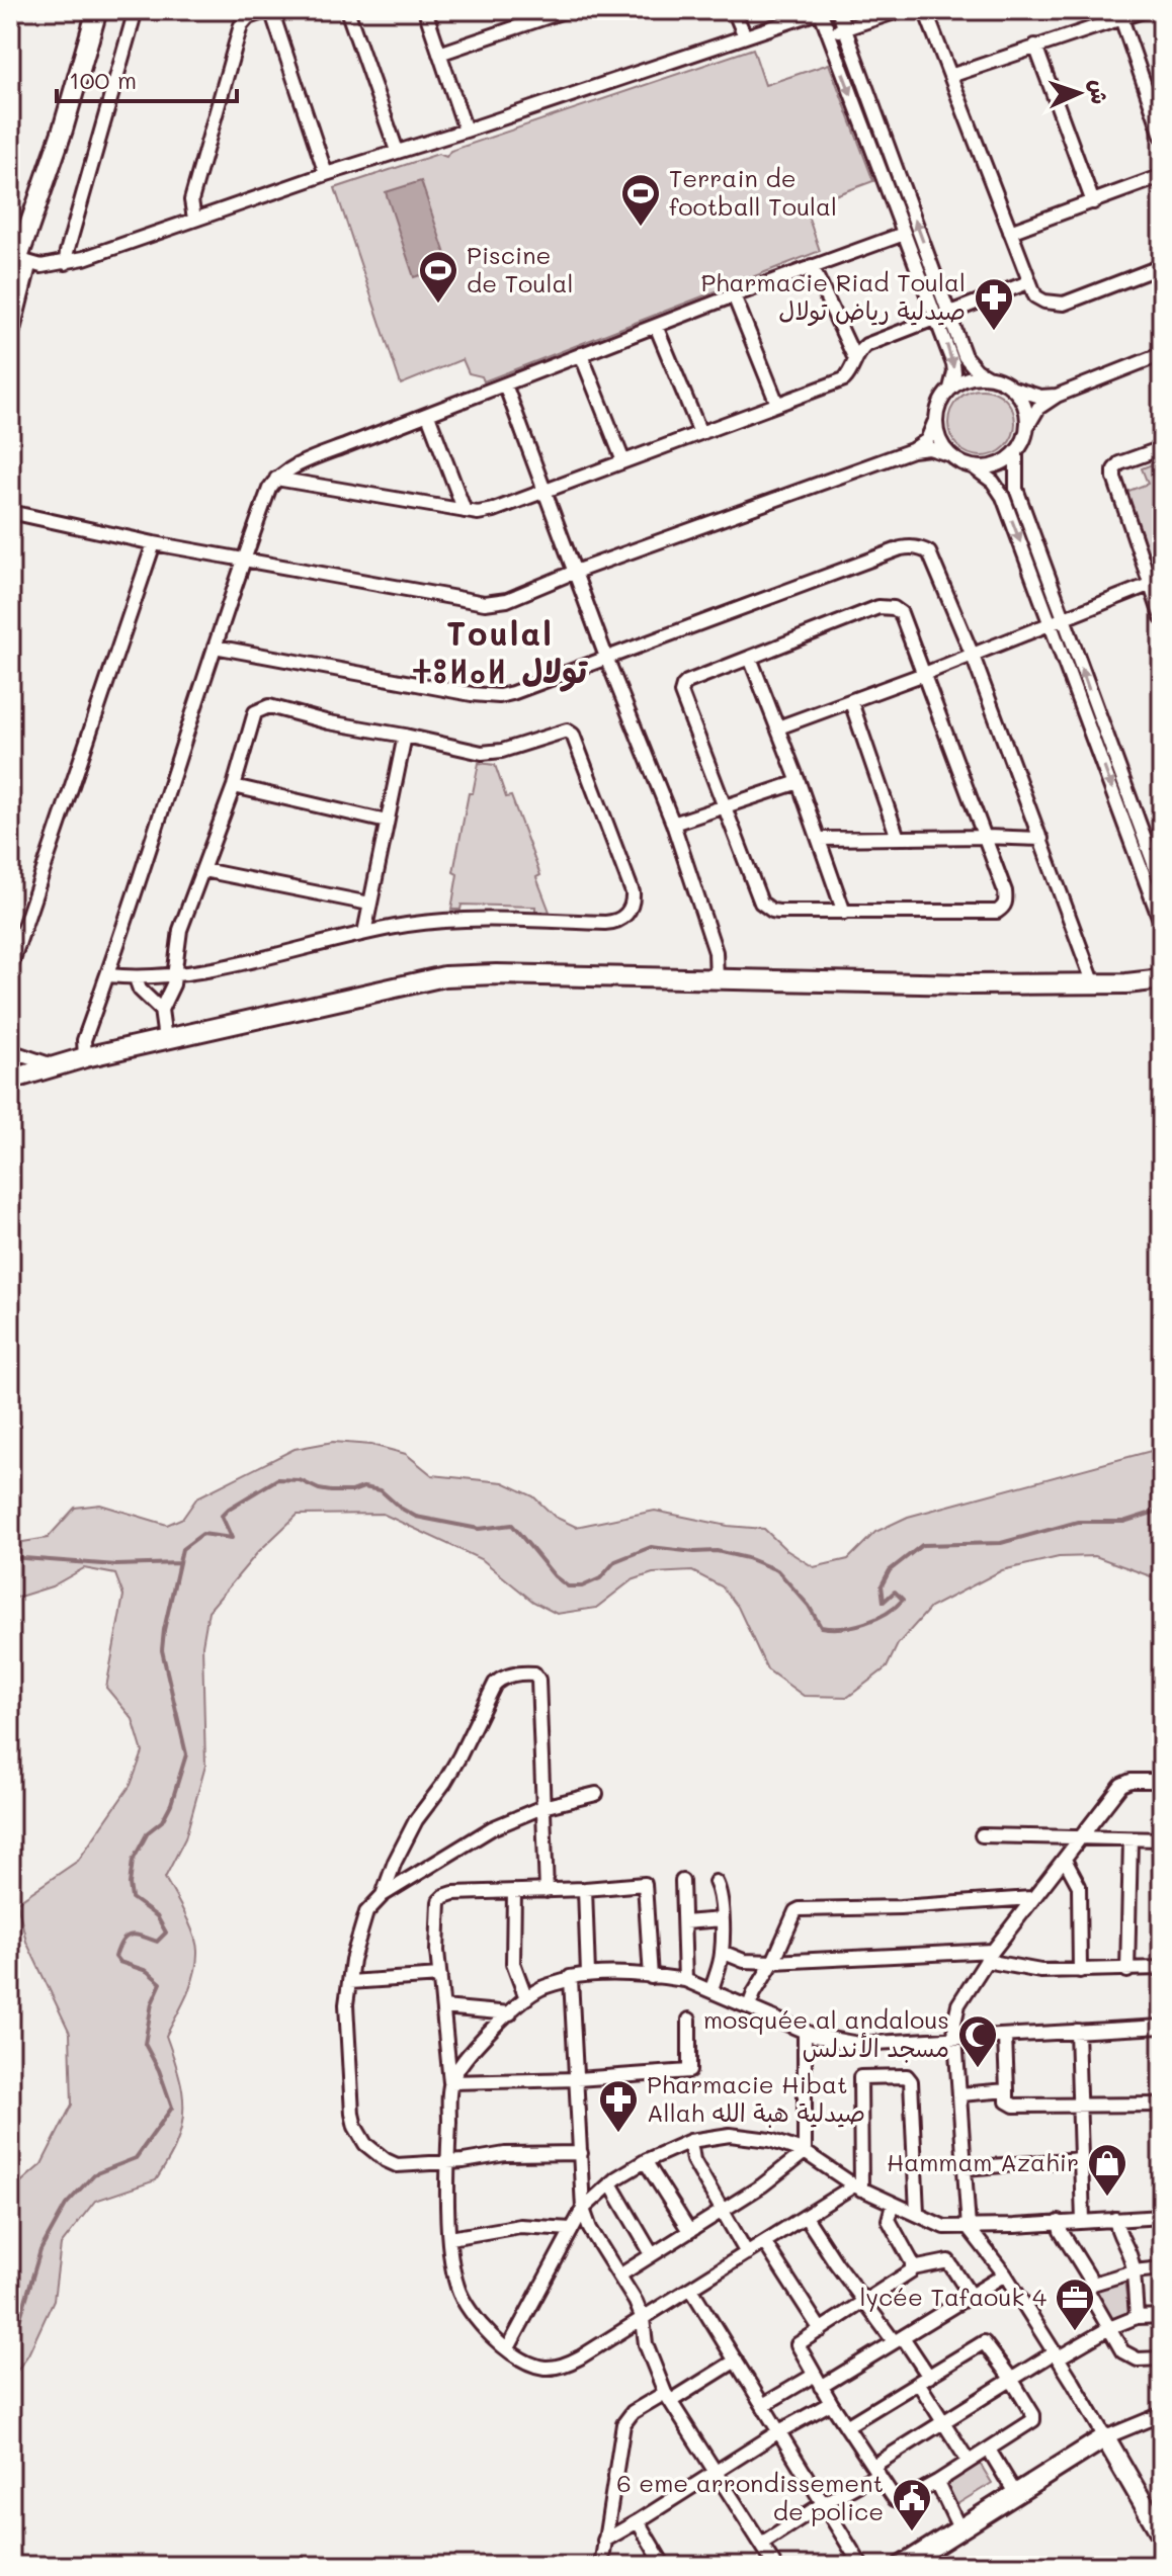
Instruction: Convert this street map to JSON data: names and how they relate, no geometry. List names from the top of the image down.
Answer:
{
  "districts": ["Toulal ⵜⵓⵍⴰⵍ تولال"],
  "places": {
    "sports": ["Terrain de football Toulal", "Piscine de Toulal"],
    "pharmacy": ["Pharmacie Riad Toulal صيدلية رياض تولال", "Pharmacie Hibat Allah صيدلية هبة الله"],
    "mosque": ["mosquée al andalous مسجد الأندلس"],
    "shop": ["Hammam Azahir"],
    "office": ["lycée Tafaouk 4"],
    "public building": ["6 eme arrondissement de police"]
  },
  "scale_bar": "100 m",
  "north": "right"
}
